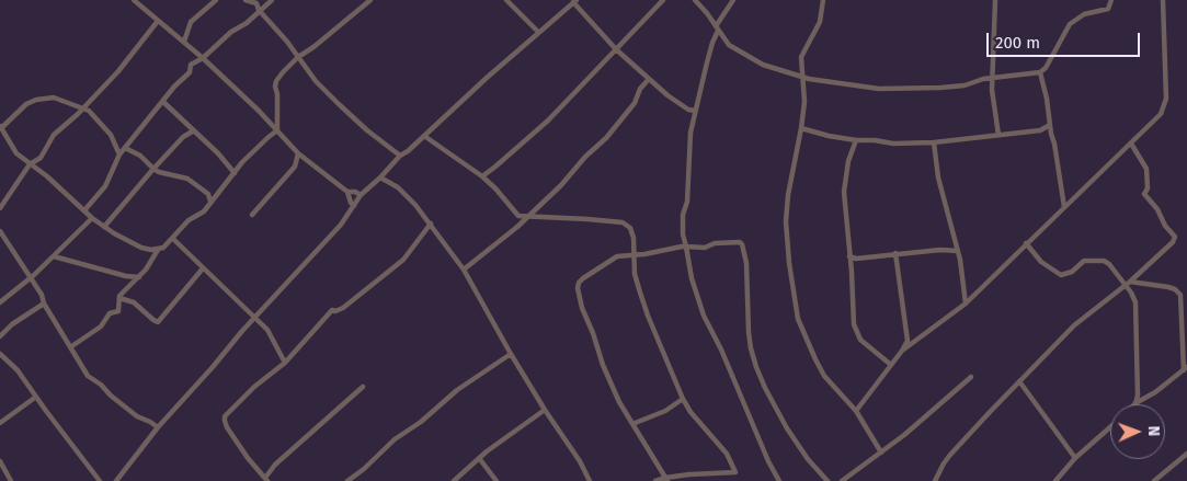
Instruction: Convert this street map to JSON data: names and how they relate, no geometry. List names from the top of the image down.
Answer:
{
  "scale_bar": "200 m",
  "north": "right"
}
